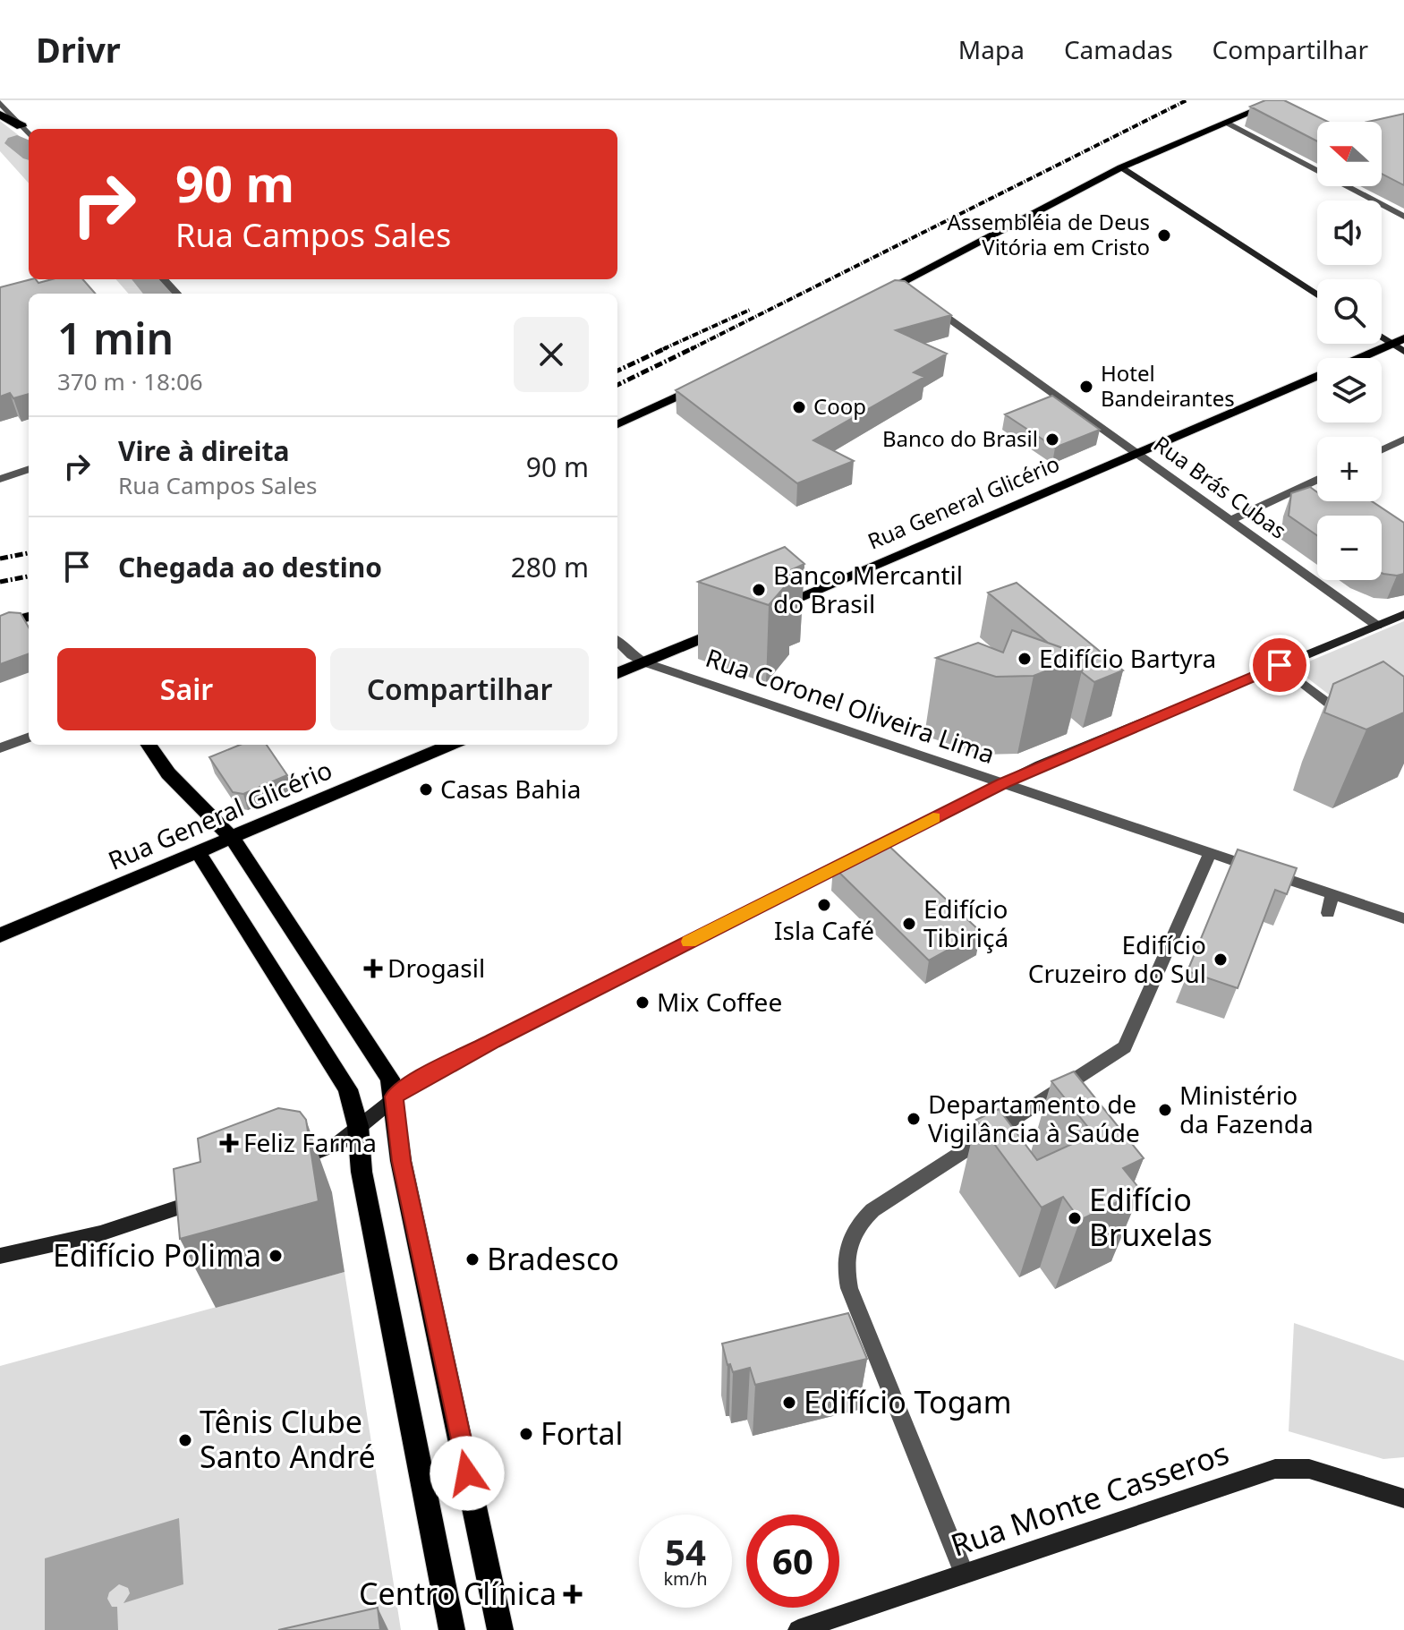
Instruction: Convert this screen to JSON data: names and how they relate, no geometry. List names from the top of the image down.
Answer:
{
  "streets": {
    "main road": ["Rua General Glicério"],
    "street": ["Rua Brás Cubas", "Rua Coronel Oliveira Lima", "Rua Monte Casseros"]
  },
  "crossings": [
    ["Rua Brás Cubas", "Rua General Glicério"]
  ],
  "places": {
    "other": [
      "Assembléia de Deus Vitória em Cristo",
      "Hotel Bandeirantes",
      "Coop",
      "Banco do Brasil",
      "Banco Mercantil do Brasil",
      "Edifício Bartyra",
      "Casas Bahia",
      "Isla Café",
      "Edifício Tibiriçá",
      "Edifício Cruzeiro do Sul",
      "Mix Coffee",
      "Ministério da Fazenda",
      "Departamento de Vigilância à Saúde",
      "Edifício Bruxelas",
      "Edifício Polima",
      "Bradesco",
      "Edifício Togam",
      "Fortal",
      "Tênis Clube Santo André"
    ],
    "health": ["Drogasil", "Feliz Farma", "Centro Clínica"]
  },
  "north": "left",
  "page": {
    "header": "Drivr",
    "nav": ["Mapa", "Camadas", "Compartilhar"],
    "map_buttons": ["+", "−"],
    "turn": ["90 m", "Rua Campos Sales"],
    "heading": ["1 min", "370 m · 18:06"],
    "list": [
      {
        "name": "Vire à direita",
        "note": "Rua Campos Sales",
        "value": "90 m"
      },
      {
        "name": "Chegada ao destino",
        "value": "280 m"
      }
    ],
    "buttons": ["Sair", "Compartilhar"],
    "speed": "54 km/h",
    "limit": "60"
  }
}
